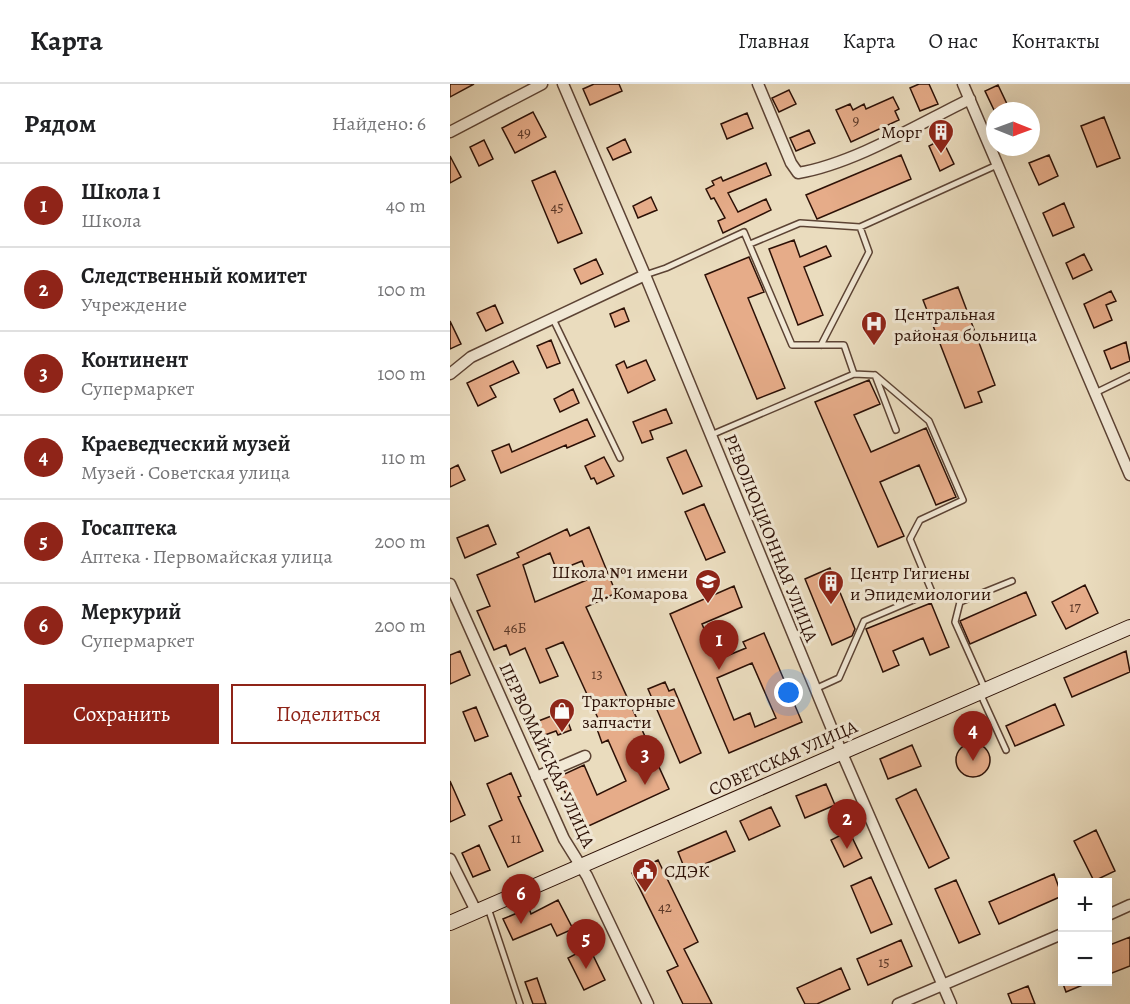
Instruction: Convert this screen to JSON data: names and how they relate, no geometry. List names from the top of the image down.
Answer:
{
  "streets": {
    "street": ["РЕВОЛЮЦИОННАЯ УЛИЦА", "ПЕРВОМАЙСКАЯ УЛИЦА", "СОВЕТСКАЯ УЛИЦА"]
  },
  "crossings": [
    ["РЕВОЛЮЦИОННАЯ УЛИЦА", "СОВЕТСКАЯ УЛИЦА"],
    ["ПЕРВОМАЙСКАЯ УЛИЦА", "СОВЕТСКАЯ УЛИЦА"]
  ],
  "places": {
    "building": ["Морг", "Центр Гигиены и Эпидемиологии"],
    "hospital": ["Центральная районая больница"],
    "school or university": ["Школа №1 имени Д. Комарова"],
    "shop": ["Тракторные запчасти"],
    "public building": ["СДЭК"]
  },
  "house_numbers": [
    "9",
    "49",
    "45",
    "17",
    "46Б",
    "13",
    "11",
    "42",
    "15"
  ],
  "north": "right",
  "page": {
    "header": "Карта",
    "nav": [
      "Главная",
      "Карта",
      "О нас",
      "Контакты"
    ],
    "heading": ["Рядом", "Найдено: 6"],
    "list": [
      {
        "mark": "1",
        "name": "Школа 1",
        "note": "Школа",
        "value": "40 m"
      },
      {
        "mark": "2",
        "name": "Следственный комитет",
        "note": "Учреждение",
        "value": "100 m"
      },
      {
        "mark": "3",
        "name": "Континент",
        "note": "Супермаркет",
        "value": "100 m"
      },
      {
        "mark": "4",
        "name": "Краеведческий музей",
        "note": "Музей · Советская улица",
        "value": "110 m"
      },
      {
        "mark": "5",
        "name": "Госаптека",
        "note": "Аптека · Первомайская улица",
        "value": "200 m"
      },
      {
        "mark": "6",
        "name": "Меркурий",
        "note": "Супермаркет",
        "value": "200 m"
      }
    ],
    "pins": [
      "1",
      "4",
      "3",
      "2",
      "6",
      "5"
    ],
    "buttons": ["Сохранить", "Поделиться"],
    "map_buttons": ["+", "−"]
  }
}
